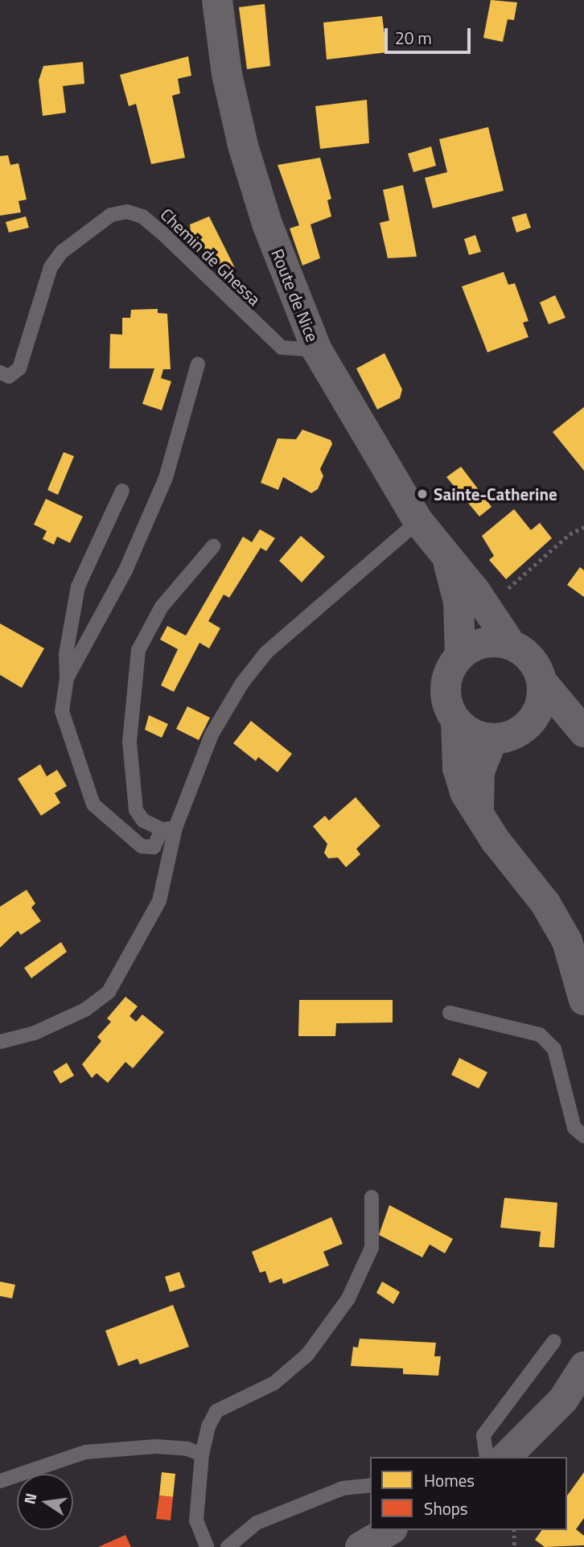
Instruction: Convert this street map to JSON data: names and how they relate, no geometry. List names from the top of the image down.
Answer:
{
  "streets": {
    "main road": ["Route de Nice"],
    "lane": ["Chemin de Ghessa"]
  },
  "crossings": [
    ["Chemin de Ghessa", "Route de Nice"]
  ],
  "places": ["Sainte-Catherine"],
  "legend": ["Homes", "Shops"],
  "scale_bar": "20 m",
  "north": "left"
}
